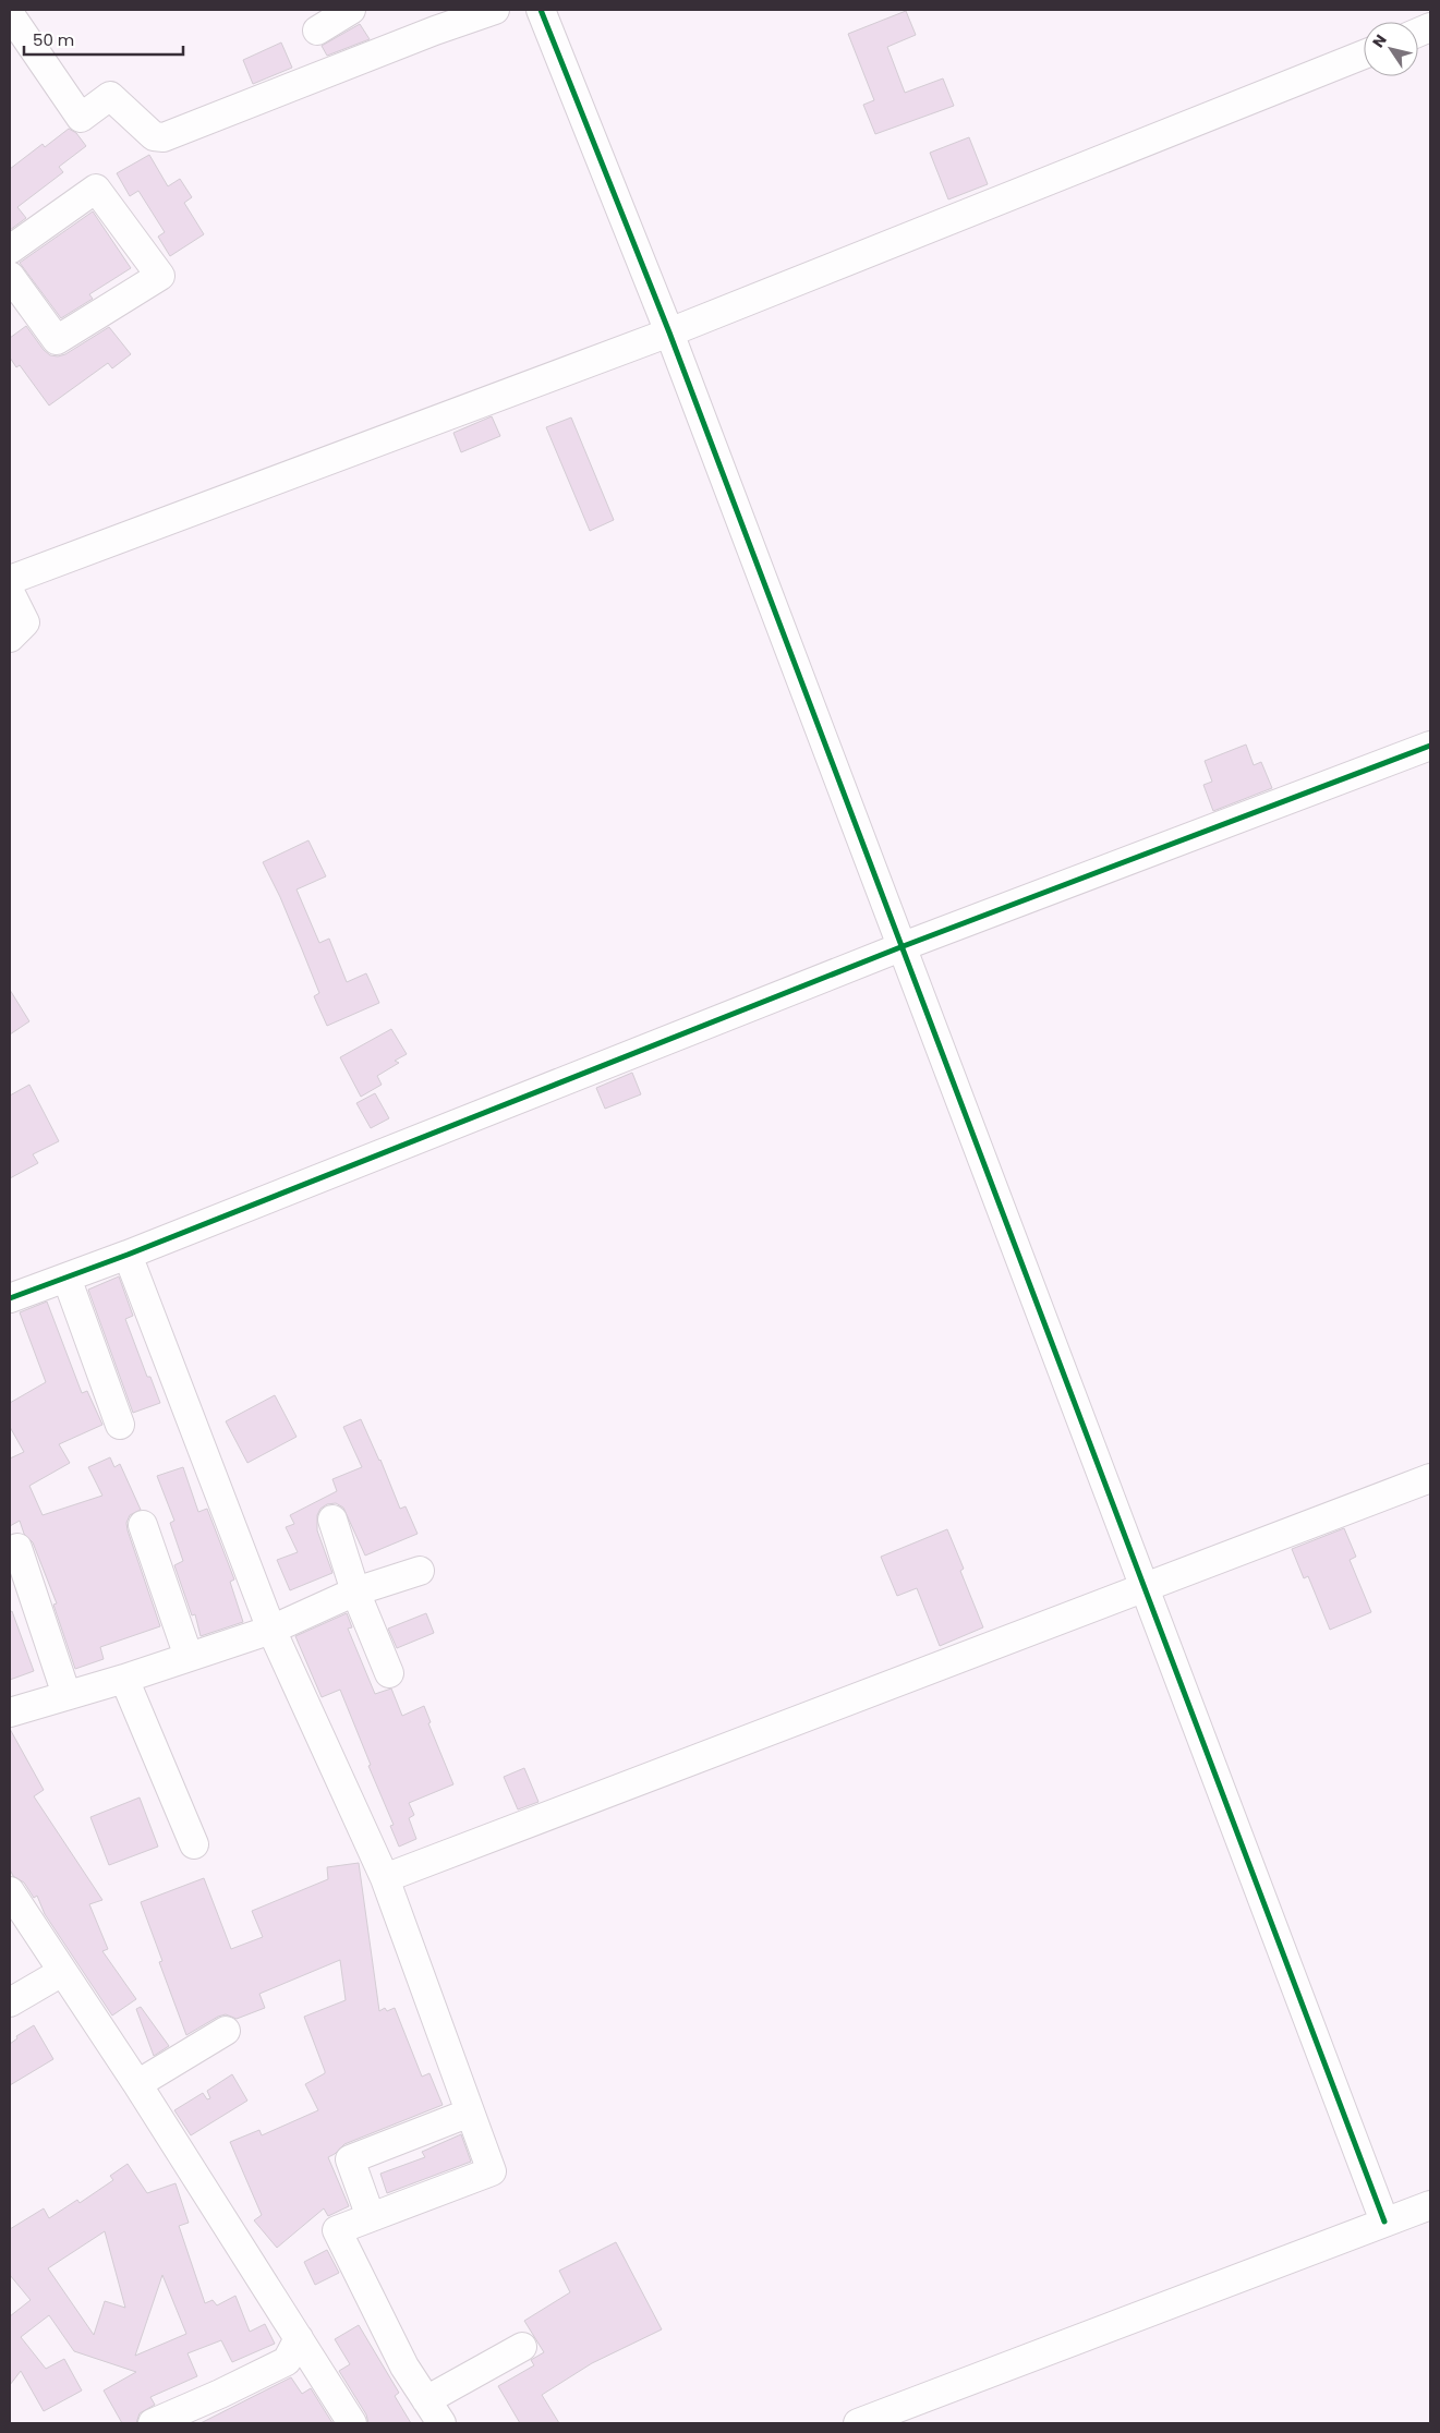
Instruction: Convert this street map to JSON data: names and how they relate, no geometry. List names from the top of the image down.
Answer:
{
  "scale_bar": "50 m",
  "north": "top left"
}
